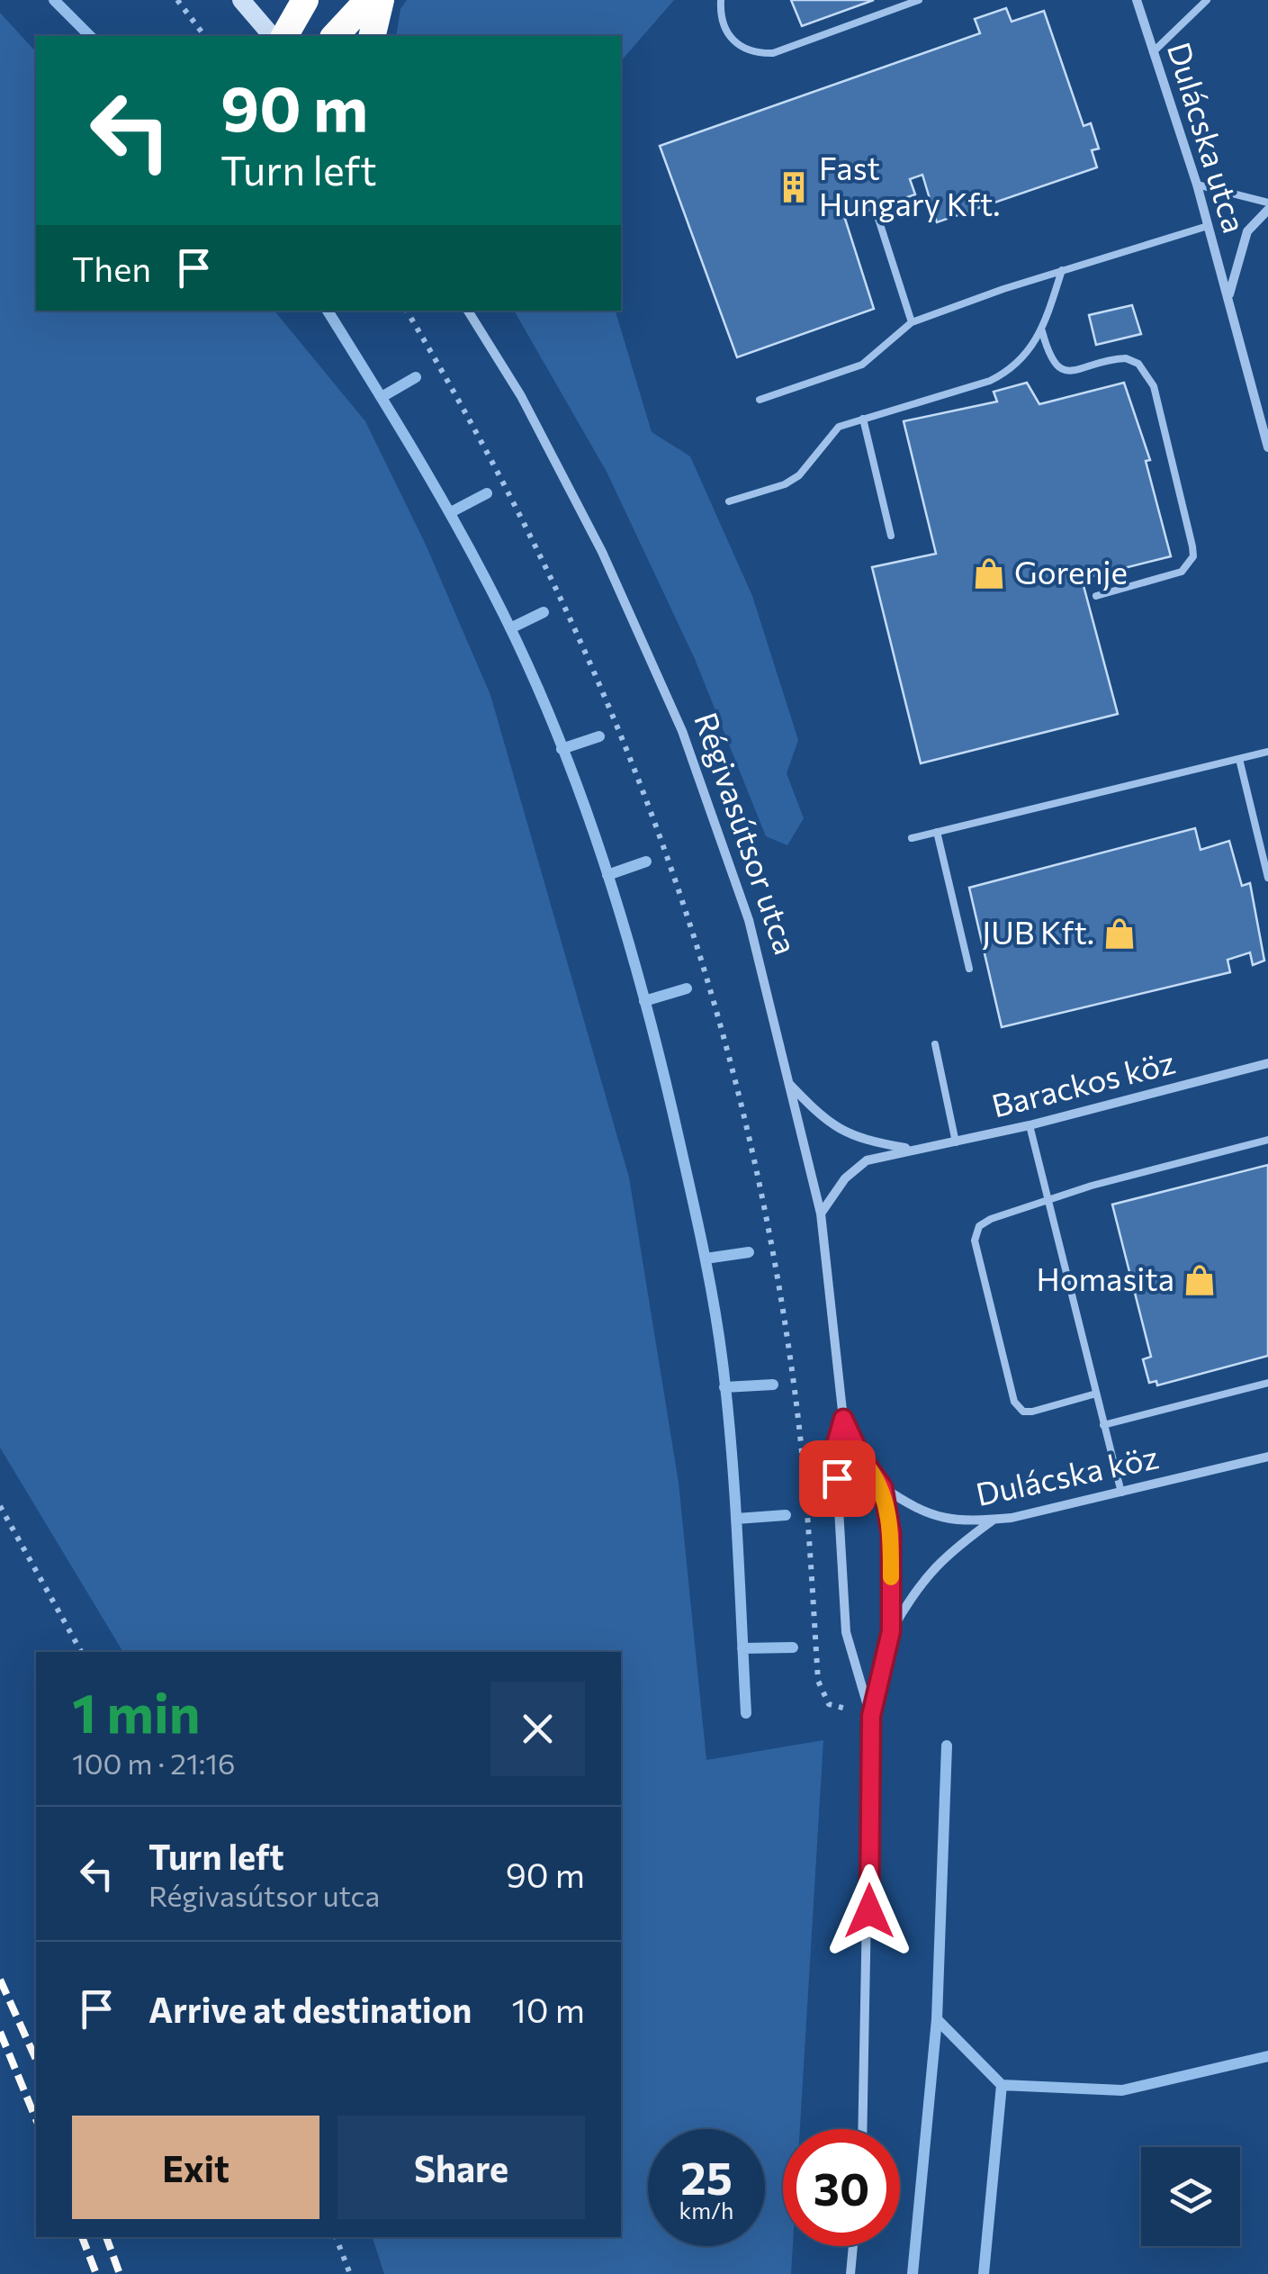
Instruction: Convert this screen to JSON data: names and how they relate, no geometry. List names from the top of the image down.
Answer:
{
  "streets": {
    "street": [
      "Dulácska utca",
      "Régivasútsor utca",
      "Barackos köz",
      "Dulácska köz"
    ]
  },
  "crossings": [
    ["Régivasútsor utca", "Barackos köz"],
    ["Régivasútsor utca", "Dulácska köz"]
  ],
  "places": {
    "building": ["Fast Hungary Kft."],
    "shop": ["Gorenje", "JUB Kft.", "Homasita"]
  },
  "page": {
    "turn": ["90 m", "Turn left"],
    "then": "Then",
    "heading": ["1 min", "100 m · 21:16"],
    "list": [
      {
        "name": "Turn left",
        "note": "Régivasútsor utca",
        "value": "90 m"
      },
      {
        "name": "Arrive at destination",
        "value": "10 m"
      }
    ],
    "buttons": ["Exit", "Share"],
    "speed": "25 km/h",
    "limit": "30"
  }
}
